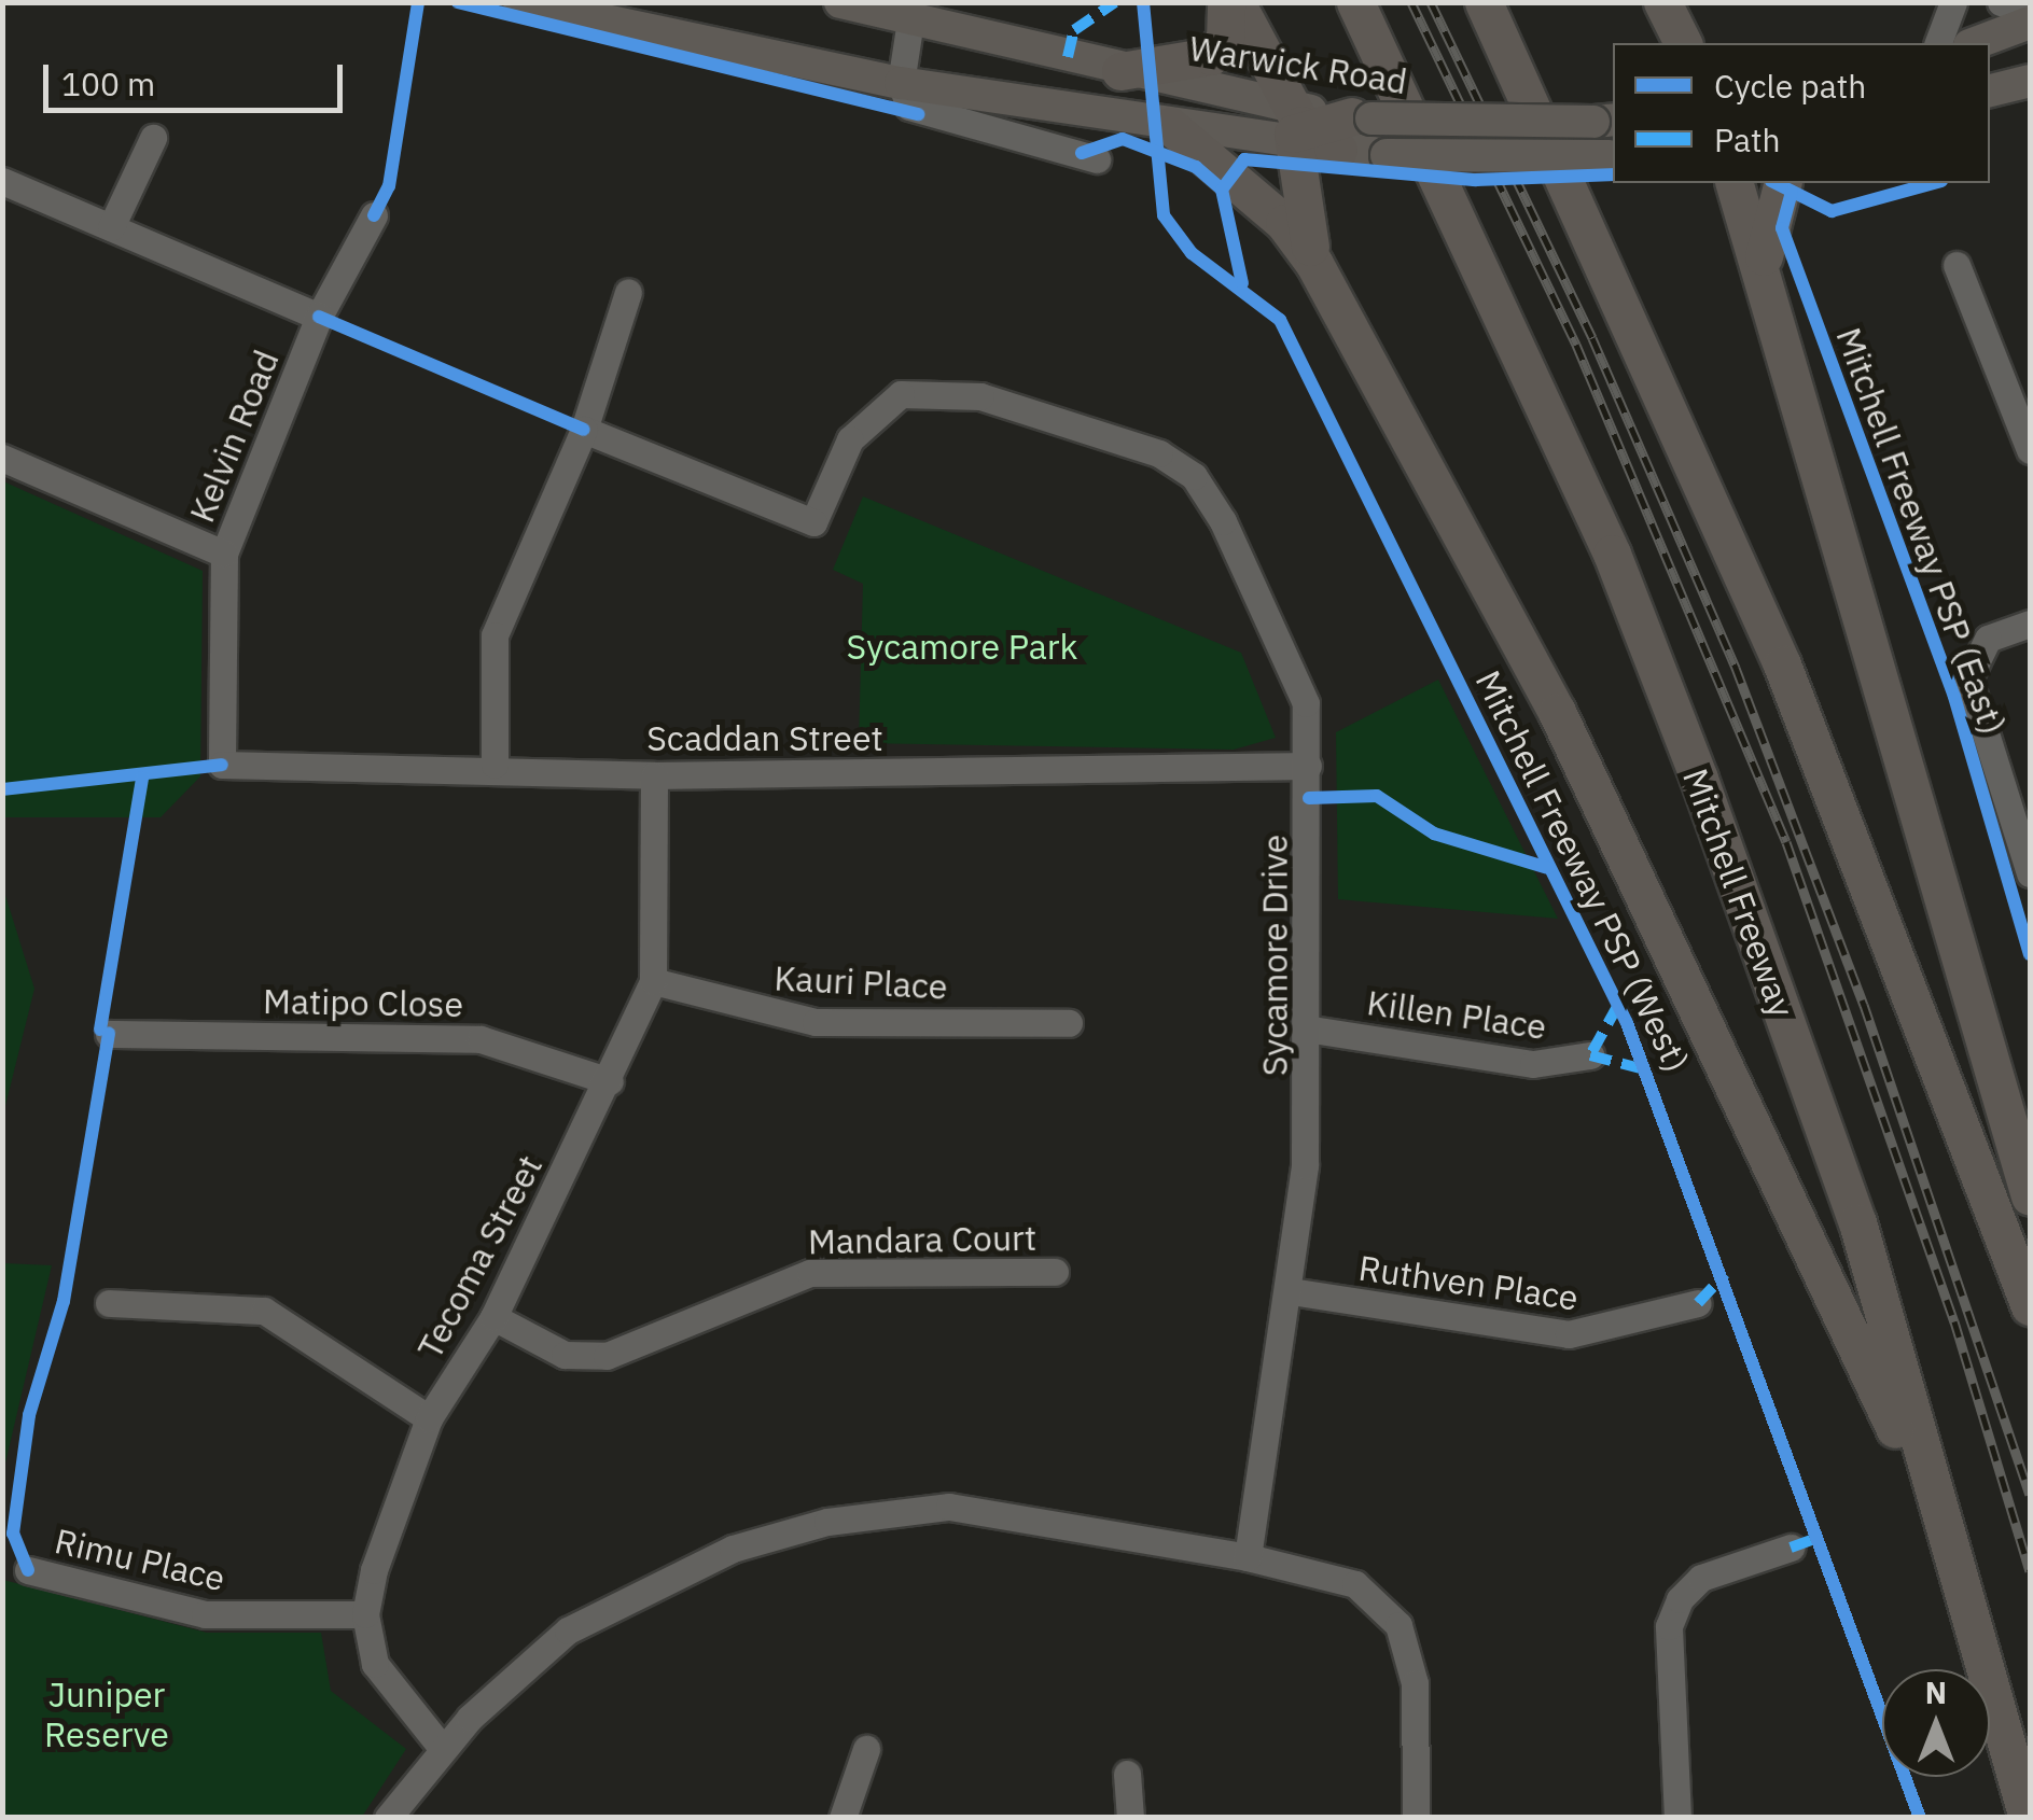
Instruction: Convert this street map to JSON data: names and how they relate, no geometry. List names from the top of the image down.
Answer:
{
  "streets": {
    "highway": ["Mitchell Freeway"],
    "main road": ["Warwick Road"],
    "street": [
      "Kelvin Road",
      "Scaddan Street",
      "Sycamore Drive",
      "Kauri Place",
      "Matipo Close",
      "Killen Place",
      "Mandara Court",
      "Tecoma Street",
      "Ruthven Place",
      "Rimu Place"
    ],
    "cycle path": ["Mitchell Freeway PSP (East)", "Mitchell Freeway PSP (West)"]
  },
  "crossings": [
    ["Kelvin Road", "Scaddan Street"],
    ["Scaddan Street", "Sycamore Drive"],
    ["Scaddan Street", "Tecoma Street"],
    ["Sycamore Drive", "Killen Place"],
    ["Sycamore Drive", "Ruthven Place"],
    ["Kauri Place", "Tecoma Street"],
    ["Matipo Close", "Tecoma Street"],
    ["Mandara Court", "Tecoma Street"],
    ["Tecoma Street", "Rimu Place"]
  ],
  "parks": ["Sycamore Park", "Juniper Reserve"],
  "legend": ["Cycle path", "Path"],
  "scale_bar": "100 m",
  "north": "top"
}
